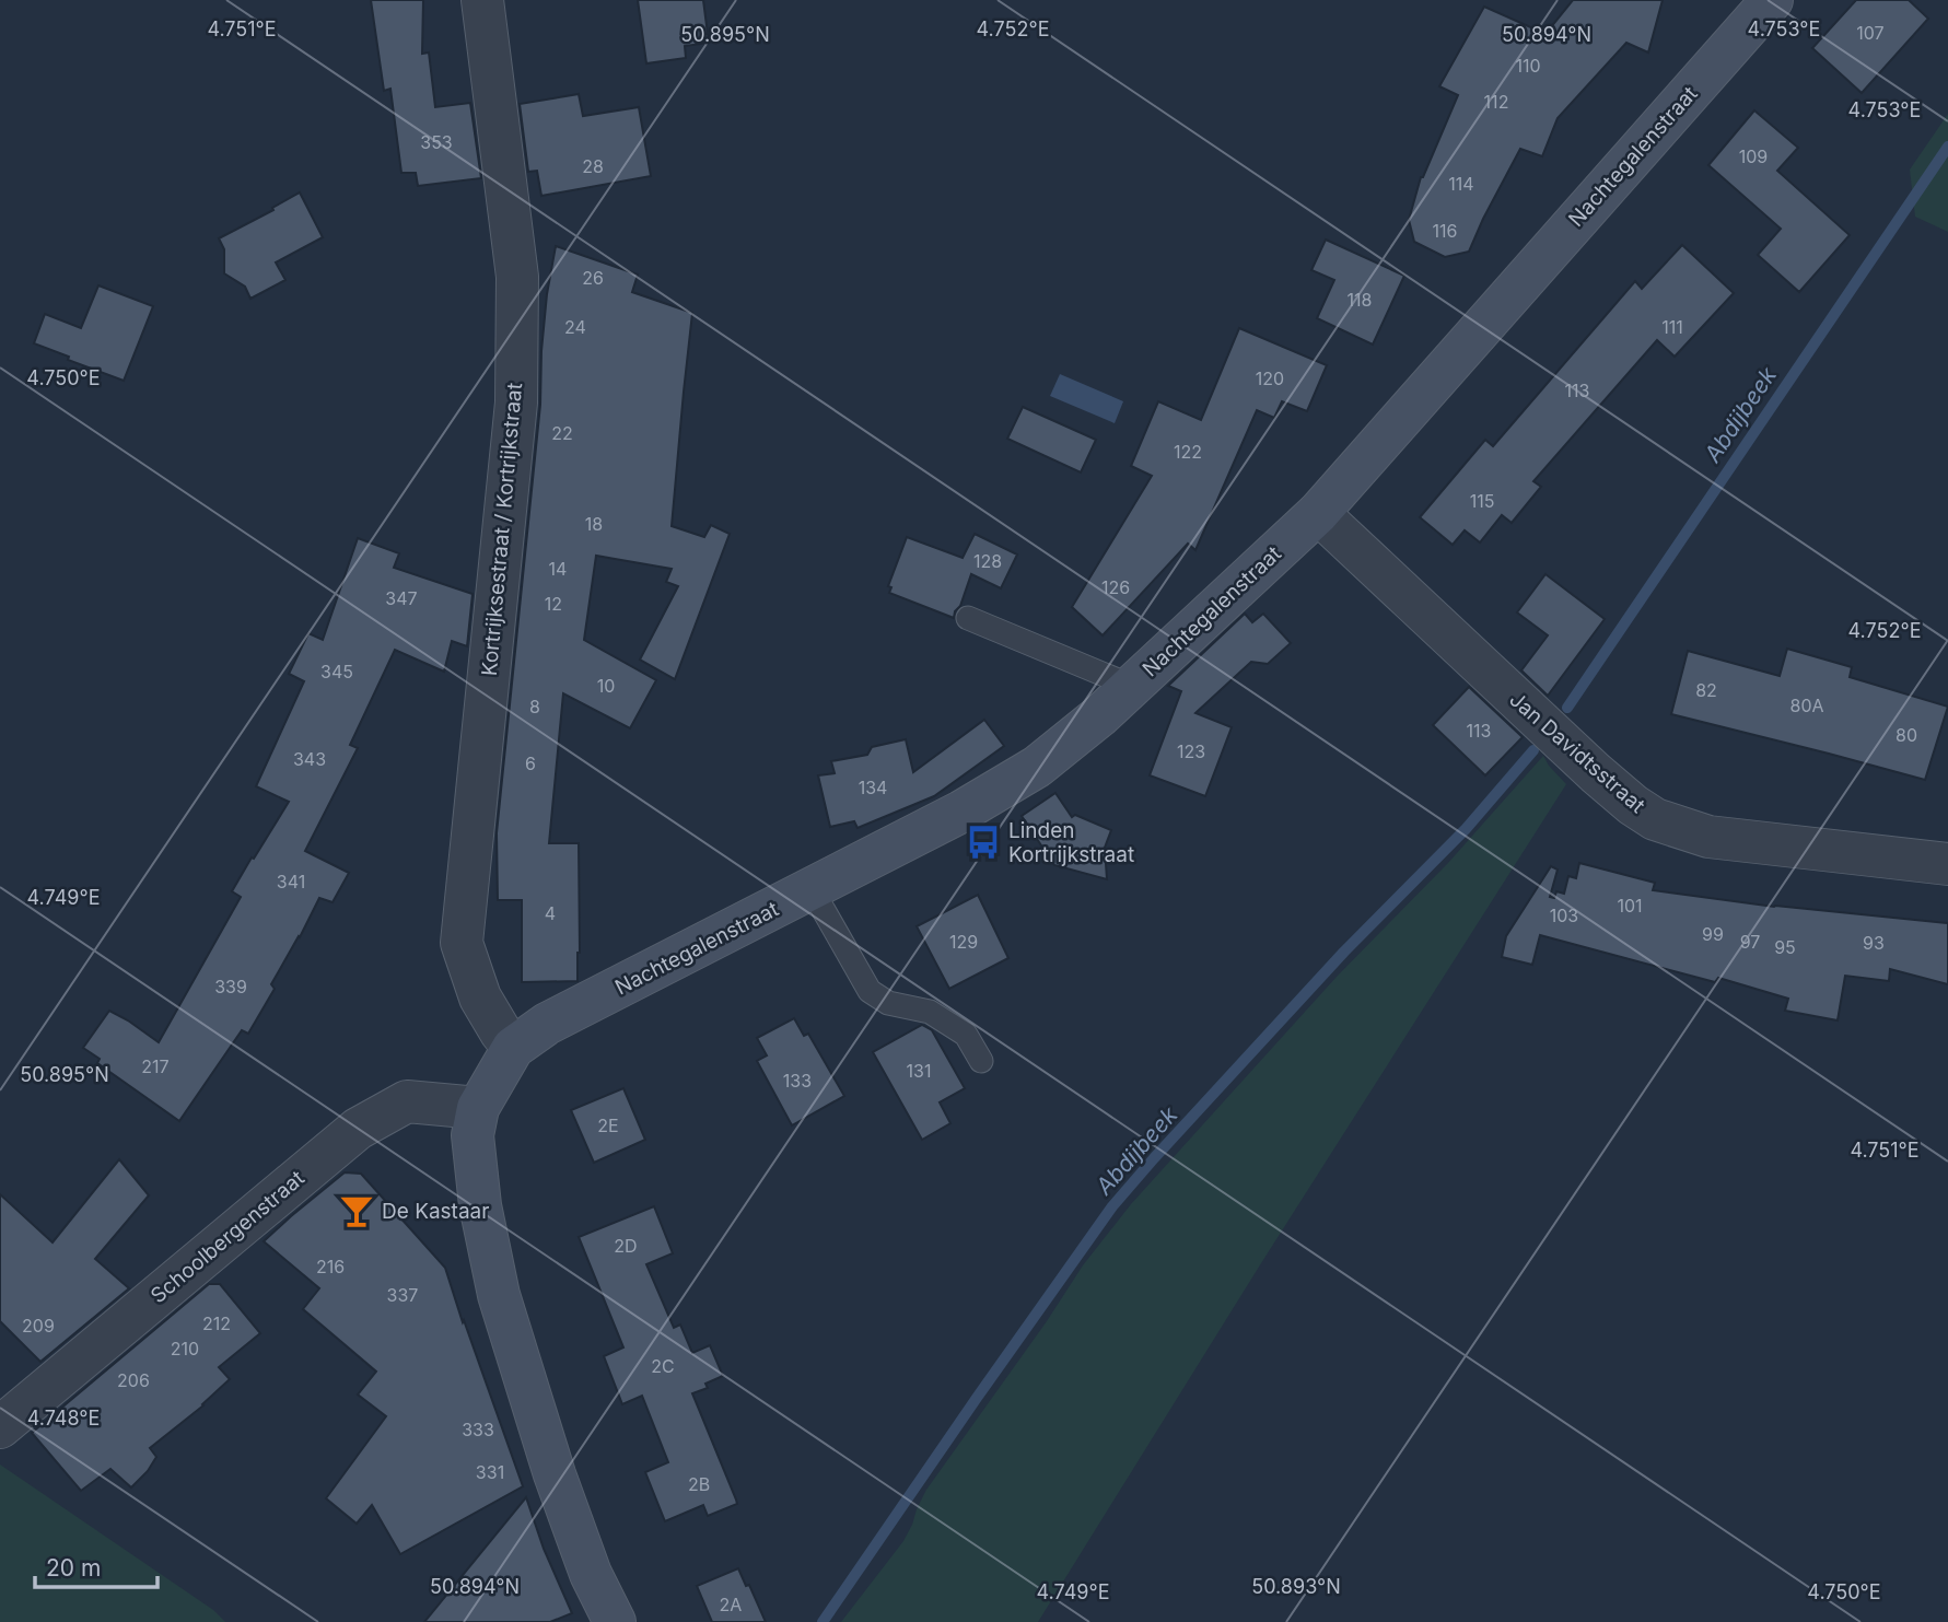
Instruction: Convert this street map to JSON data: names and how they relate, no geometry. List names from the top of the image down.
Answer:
{
  "streets": {
    "street": [
      "Nachtegalenstraat",
      "Kortrijksestraat / Kortrijkstraat",
      "Jan Davidtsstraat",
      "Schoolbergenstraat"
    ]
  },
  "crossings": [
    ["Nachtegalenstraat", "Kortrijksestraat / Kortrijkstraat"],
    ["Nachtegalenstraat", "Jan Davidtsstraat"]
  ],
  "water": ["Abdijbeek"],
  "places": {
    "bus stop": ["Linden Kortrijkstraat"],
    "bar": ["De Kastaar"]
  },
  "house_numbers": [
    "107",
    "110",
    "112",
    "353",
    "109",
    "28",
    "114",
    "116",
    "26",
    "118",
    "24",
    "111",
    "120",
    "113",
    "22",
    "122",
    "115",
    "18",
    "128",
    "14",
    "126",
    "347",
    "12",
    "345",
    "10",
    "82",
    "80A",
    "8",
    "113",
    "80",
    "123",
    "343",
    "6",
    "134",
    "341",
    "101",
    "4",
    "103",
    "99",
    "129",
    "97",
    "93",
    "95",
    "339",
    "217",
    "131",
    "133",
    "2E",
    "2D",
    "216",
    "337",
    "212",
    "209",
    "210",
    "2C",
    "206",
    "333",
    "331",
    "2B",
    "2A"
  ],
  "scale_bar": "20 m",
  "coordinates": [
    "4.751°E",
    "4.752°E",
    "4.753°E",
    "50.895°N",
    "50.894°N",
    "4.750°E",
    "4.749°E",
    "4.748°E",
    "50.893°N"
  ]
}
